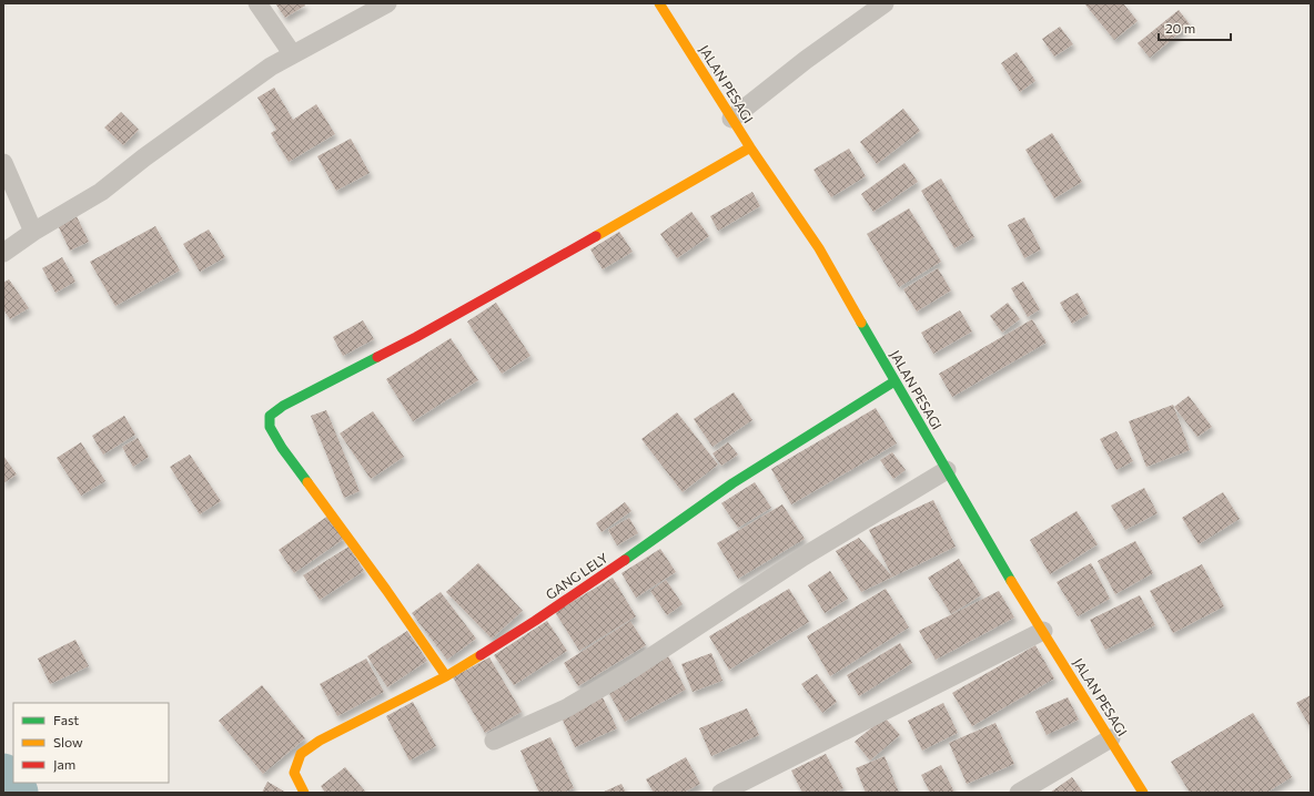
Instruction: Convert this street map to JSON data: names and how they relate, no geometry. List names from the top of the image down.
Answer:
{
  "streets": {
    "street": ["JALAN PESAGI", "GANG LELY"]
  },
  "crossings": [
    ["JALAN PESAGI", "GANG LELY"]
  ],
  "legend": ["Fast", "Slow", "Jam"],
  "scale_bar": "20 m"
}
